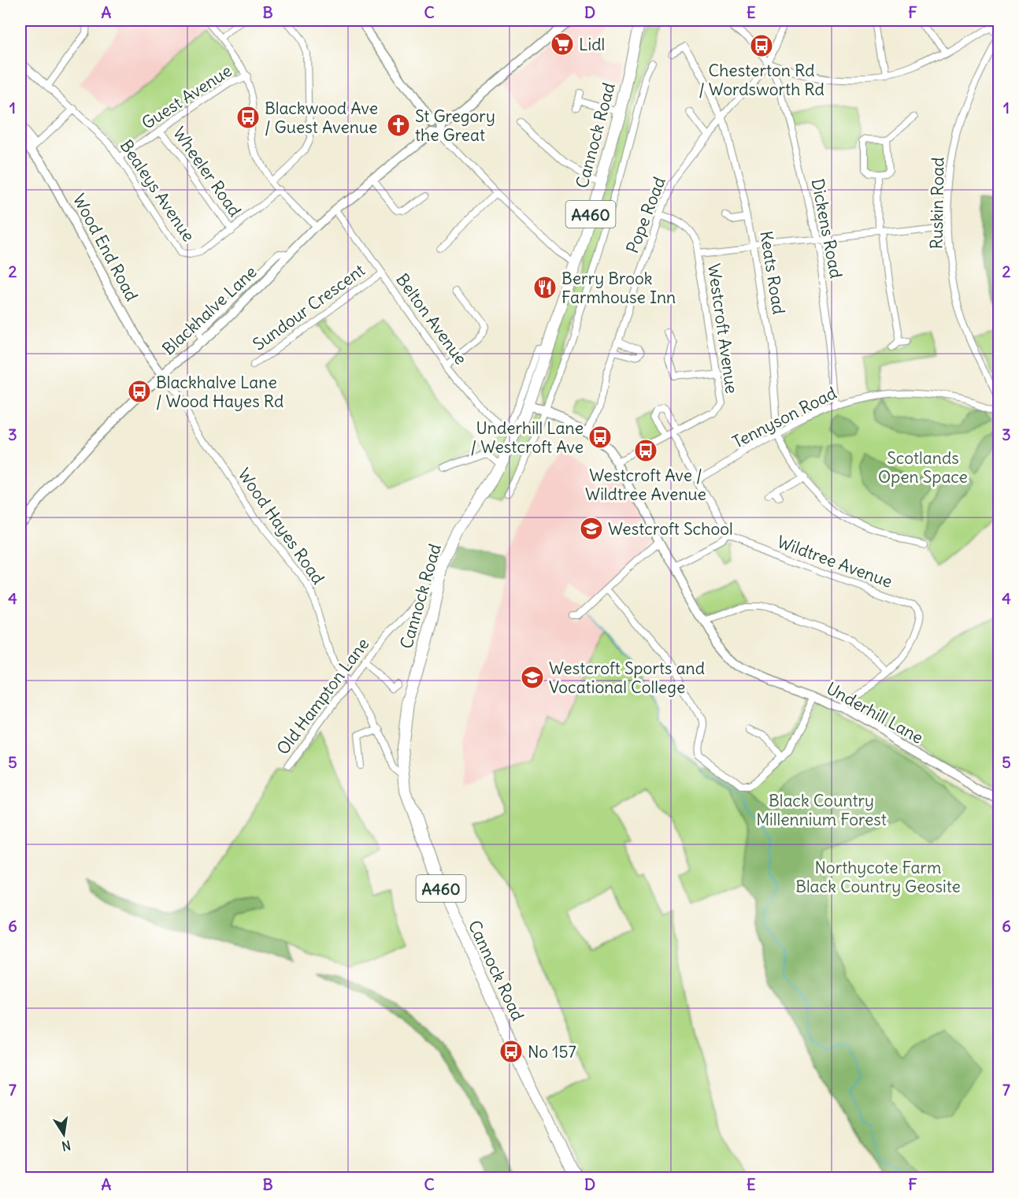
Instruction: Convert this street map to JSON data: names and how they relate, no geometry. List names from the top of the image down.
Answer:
{
  "streets": {
    "highway": ["Cannock Road", "A460"],
    "street": [
      "Guest Avenue",
      "Wheeler Road",
      "Bealeys Avenue",
      "Ruskin Road",
      "Pope Road",
      "Dickens Road",
      "Wood End Road",
      "Keats Road",
      "Sundour Crescent",
      "Blackhalve Lane",
      "Belton Avenue",
      "Westcroft Avenue",
      "Tennyson Road",
      "Wood Hayes Road",
      "Wildtree Avenue",
      "Old Hampton Lane",
      "Underhill Lane"
    ]
  },
  "crossings": [
    ["Guest Avenue", "Wheeler Road"],
    ["Guest Avenue", "Bealeys Avenue"],
    ["Cannock Road", "Belton Avenue"],
    ["Cannock Road", "Wood Hayes Road"],
    ["Cannock Road", "Old Hampton Lane"],
    ["Cannock Road", "Underhill Lane"],
    ["Wheeler Road", "Bealeys Avenue"],
    ["Pope Road", "Dickens Road"],
    ["Pope Road", "Keats Road"],
    ["Pope Road", "Westcroft Avenue"],
    ["Pope Road", "Underhill Lane"],
    ["Dickens Road", "Tennyson Road"],
    ["Wood End Road", "Blackhalve Lane"],
    ["Wood End Road", "Wood Hayes Road"],
    ["Keats Road", "Tennyson Road"],
    ["Sundour Crescent", "Belton Avenue"],
    ["Blackhalve Lane", "Belton Avenue"],
    ["Blackhalve Lane", "Wood Hayes Road"],
    ["Westcroft Avenue", "Underhill Lane"],
    ["Wood Hayes Road", "Old Hampton Lane"],
    ["Wildtree Avenue", "Underhill Lane"]
  ],
  "parks": ["Scotlands Open Space", "Black Country Millennium Forest", "Northycote Farm Black Country Geosite"],
  "places": {
    "supermarket": ["Lidl"],
    "bus stop": [
      "Chesterton Rd / Wordsworth Rd",
      "Blackwood Ave / Guest Avenue",
      "Blackhalve Lane / Wood Hayes Rd",
      "Underhill Lane / Westcroft Ave",
      "Westcroft Ave / Wildtree Avenue",
      "No 157"
    ],
    "church": ["St Gregory the Great"],
    "restaurant": ["Berry Brook Farmhouse Inn"],
    "school or university": ["Westcroft School", "Westcroft Sports and Vocational College"]
  },
  "north": "bottom",
  "grid": {
    "columns": [
      "A",
      "B",
      "C",
      "D",
      "E",
      "F"
    ],
    "rows": [
      "1",
      "2",
      "3",
      "4",
      "5",
      "6",
      "7"
    ]
  }
}
